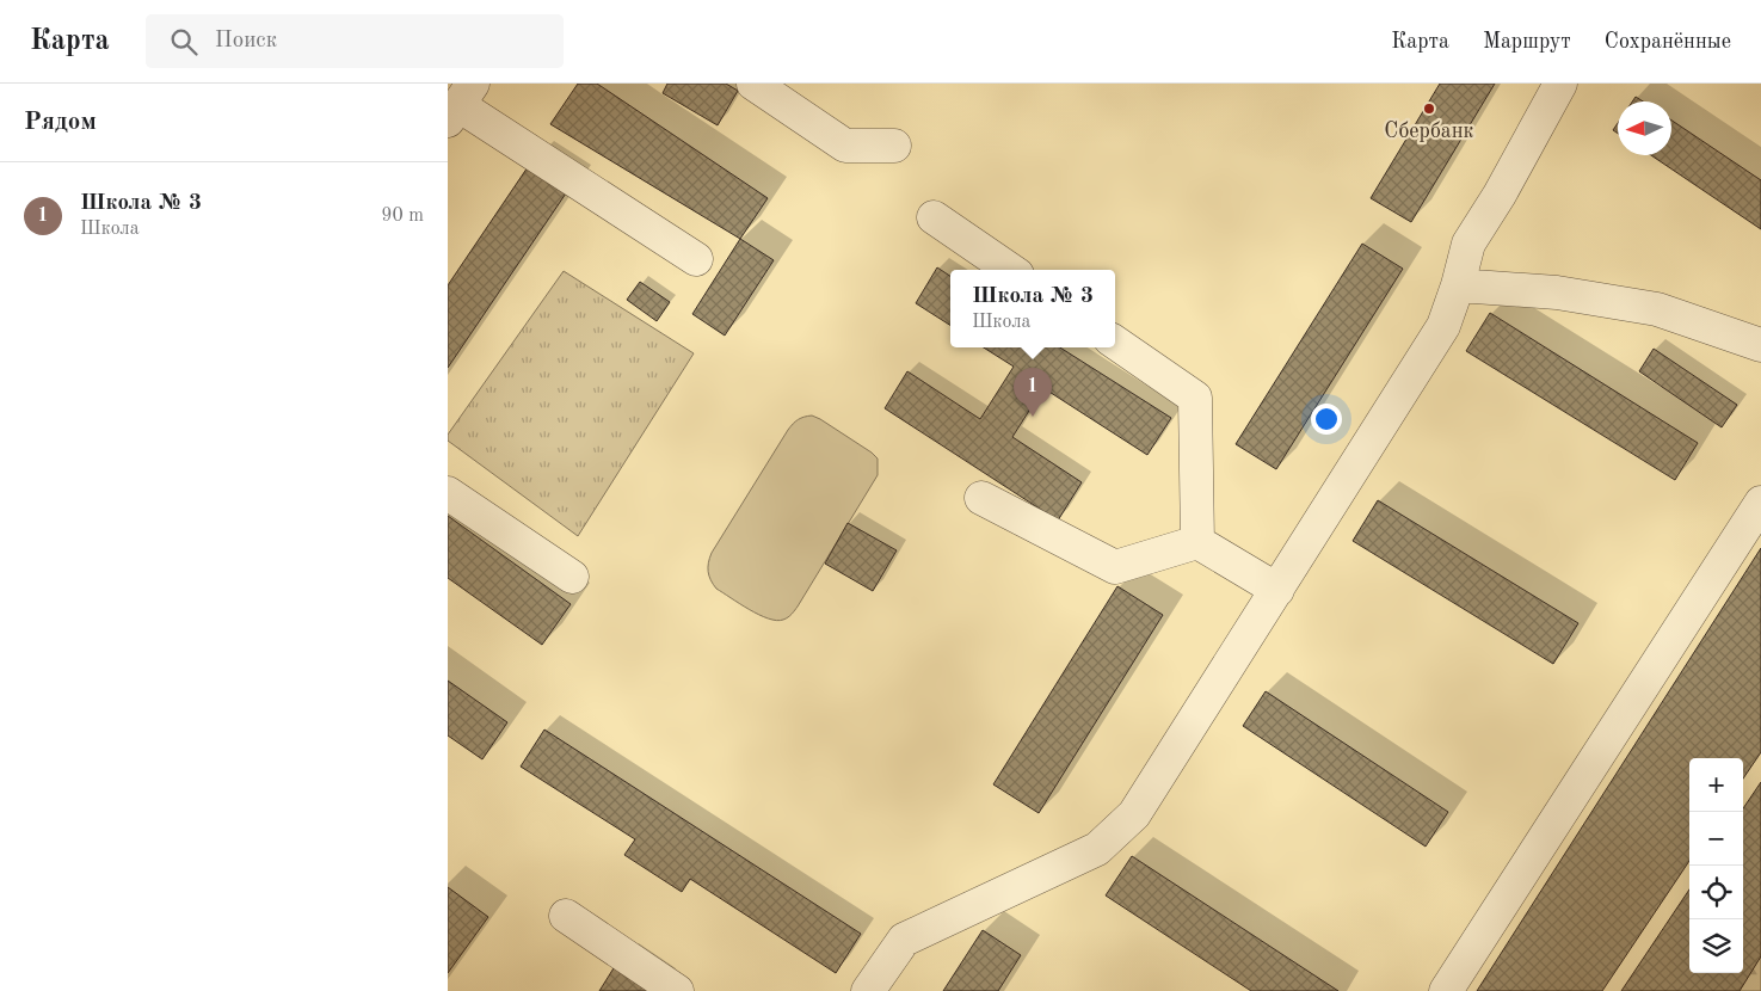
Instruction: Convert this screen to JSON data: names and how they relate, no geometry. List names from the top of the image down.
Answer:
{
  "places": ["Сбербанк"],
  "north": "left",
  "page": {
    "header": "Карта",
    "search": "Поиск",
    "nav": ["Карта", "Маршрут", "Сохранённые"],
    "heading": "Рядом",
    "list": [
      {
        "mark": "1",
        "name": "Школа № 3",
        "note": "Школа",
        "value": "90 m"
      }
    ],
    "popup": ["Школа № 3", "Школа"],
    "pins": "1",
    "map_buttons": ["+", "−"]
  }
}
